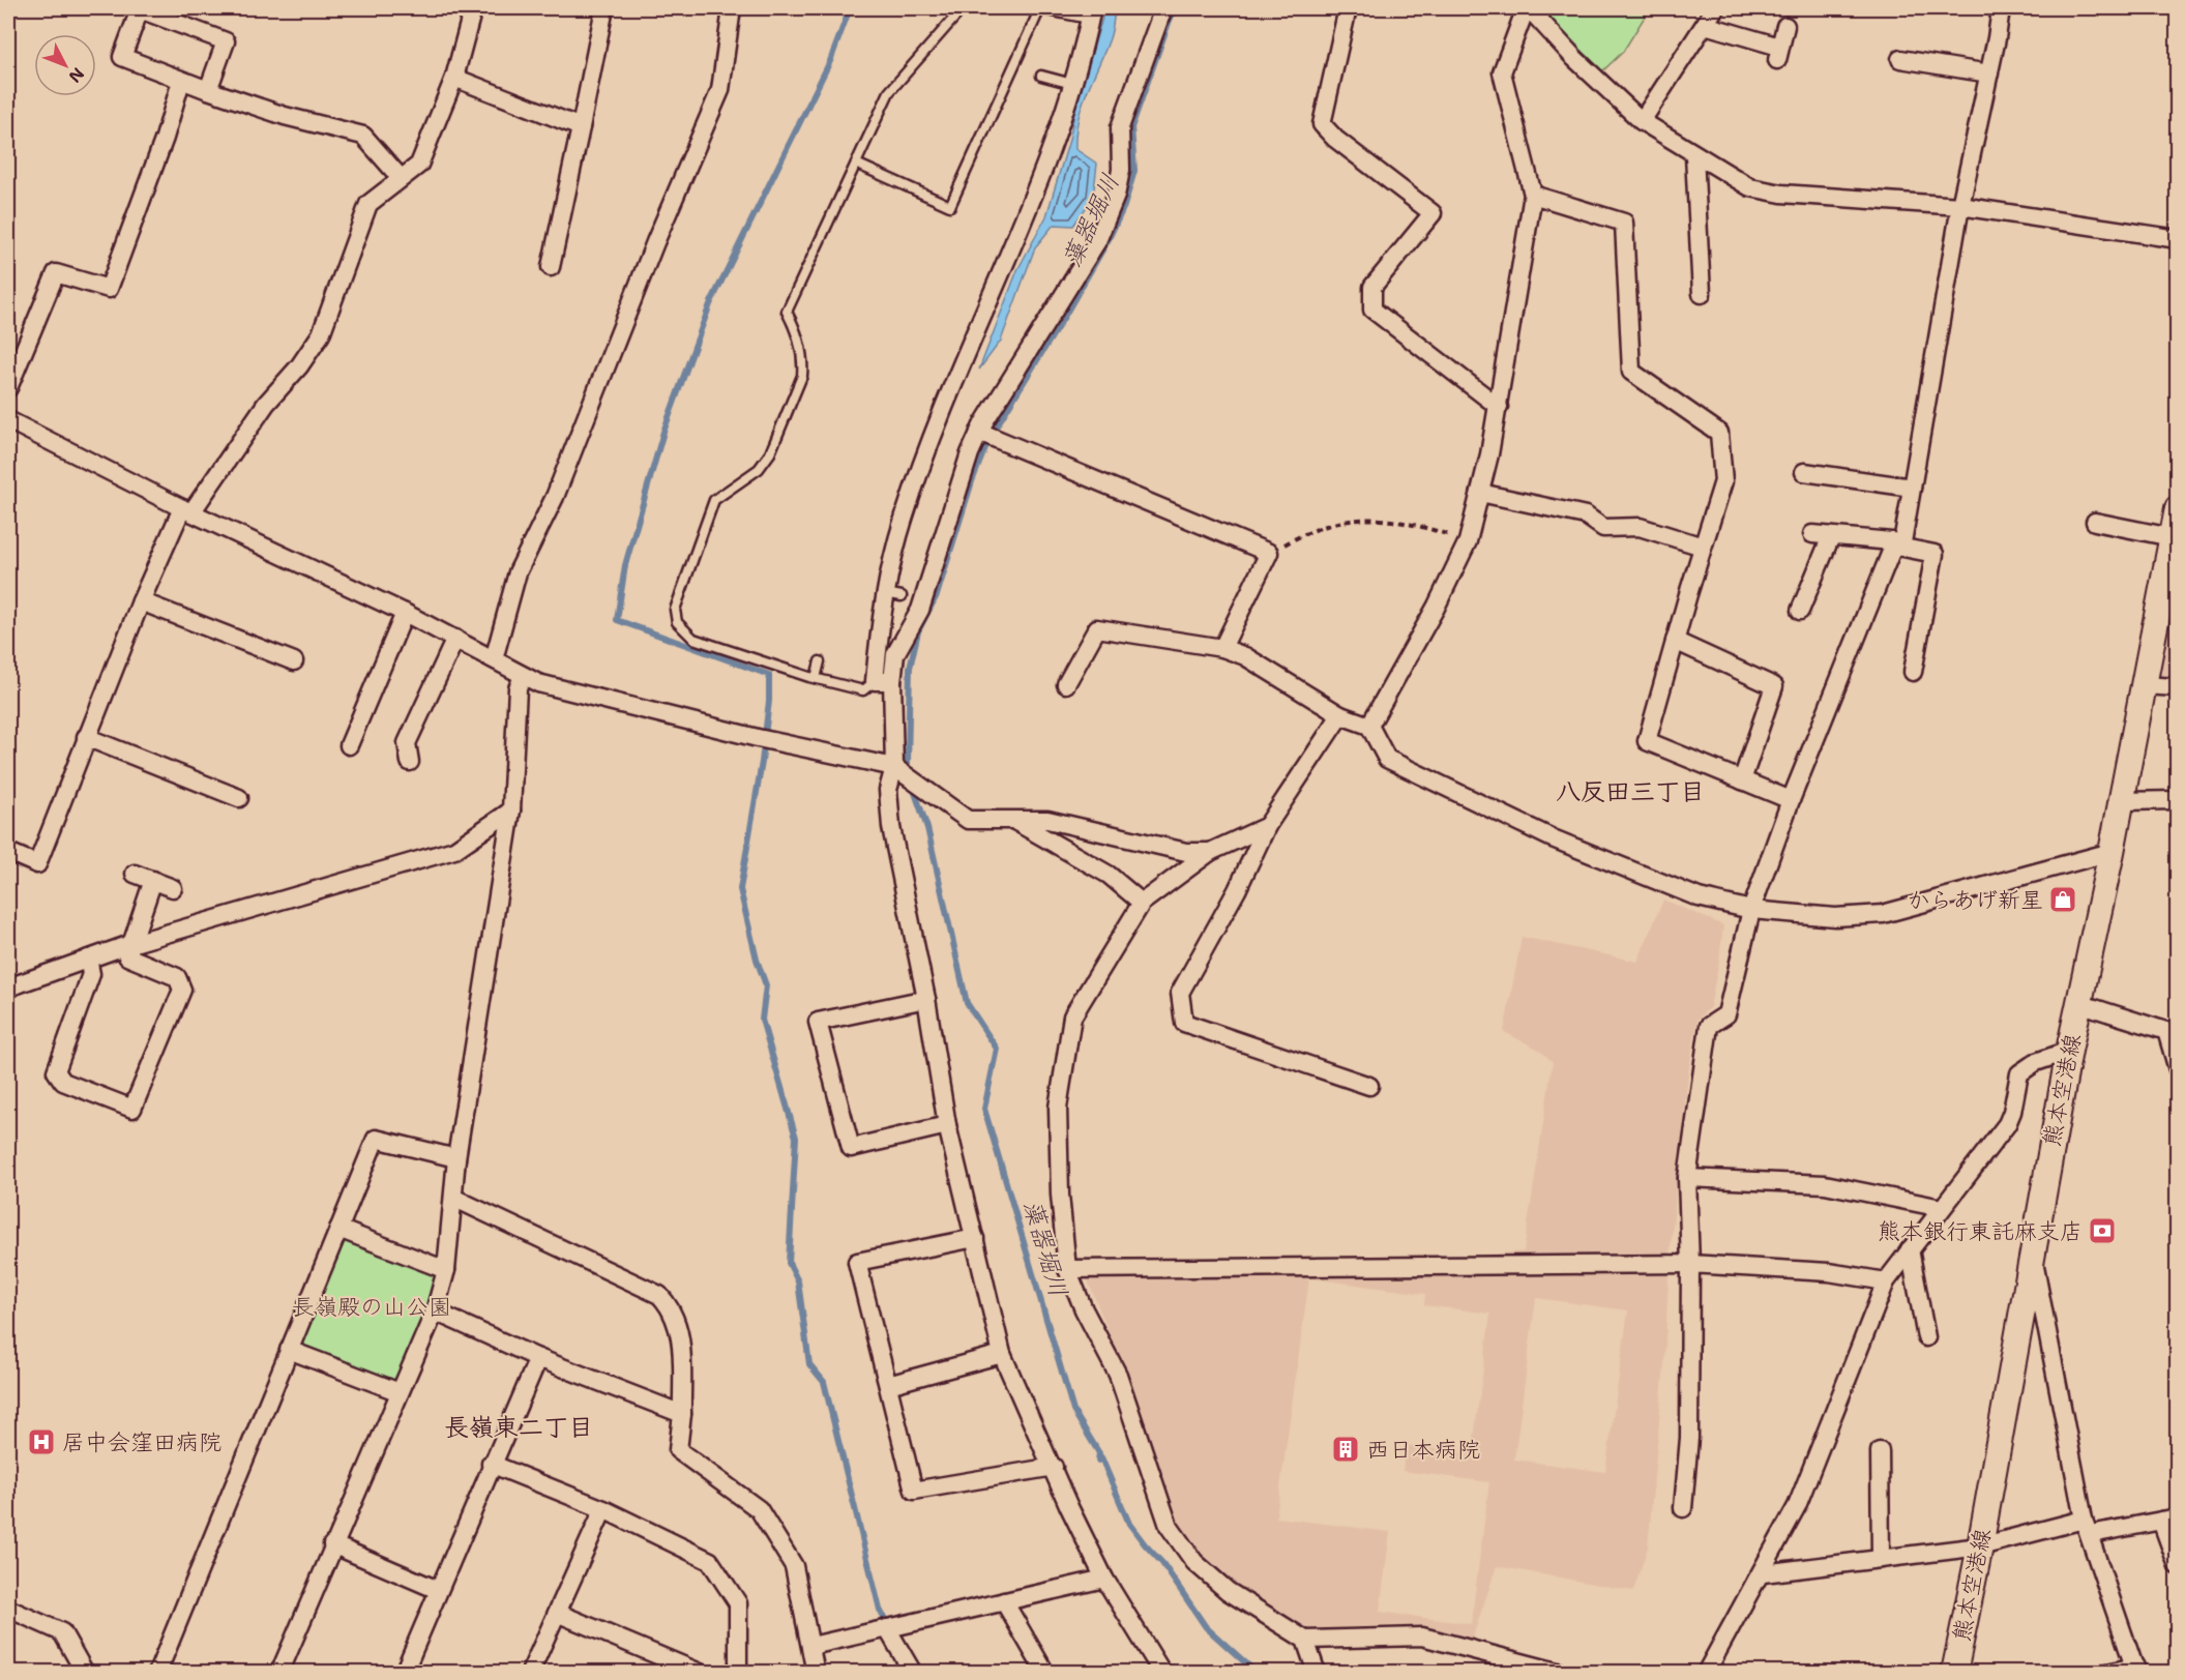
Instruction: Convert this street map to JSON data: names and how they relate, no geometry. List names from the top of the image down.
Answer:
{
  "streets": {
    "main road": ["熊本空港線"]
  },
  "districts": ["八反田三丁目", "長嶺東二丁目"],
  "water": ["藻器堀川"],
  "parks": ["長嶺殿の山公園"],
  "places": {
    "shop": ["からあげ新星"],
    "bank": ["熊本銀行東託麻支店"],
    "hospital": ["居中会窪田病院"],
    "building": ["西日本病院"]
  },
  "north": "bottom right"
}
